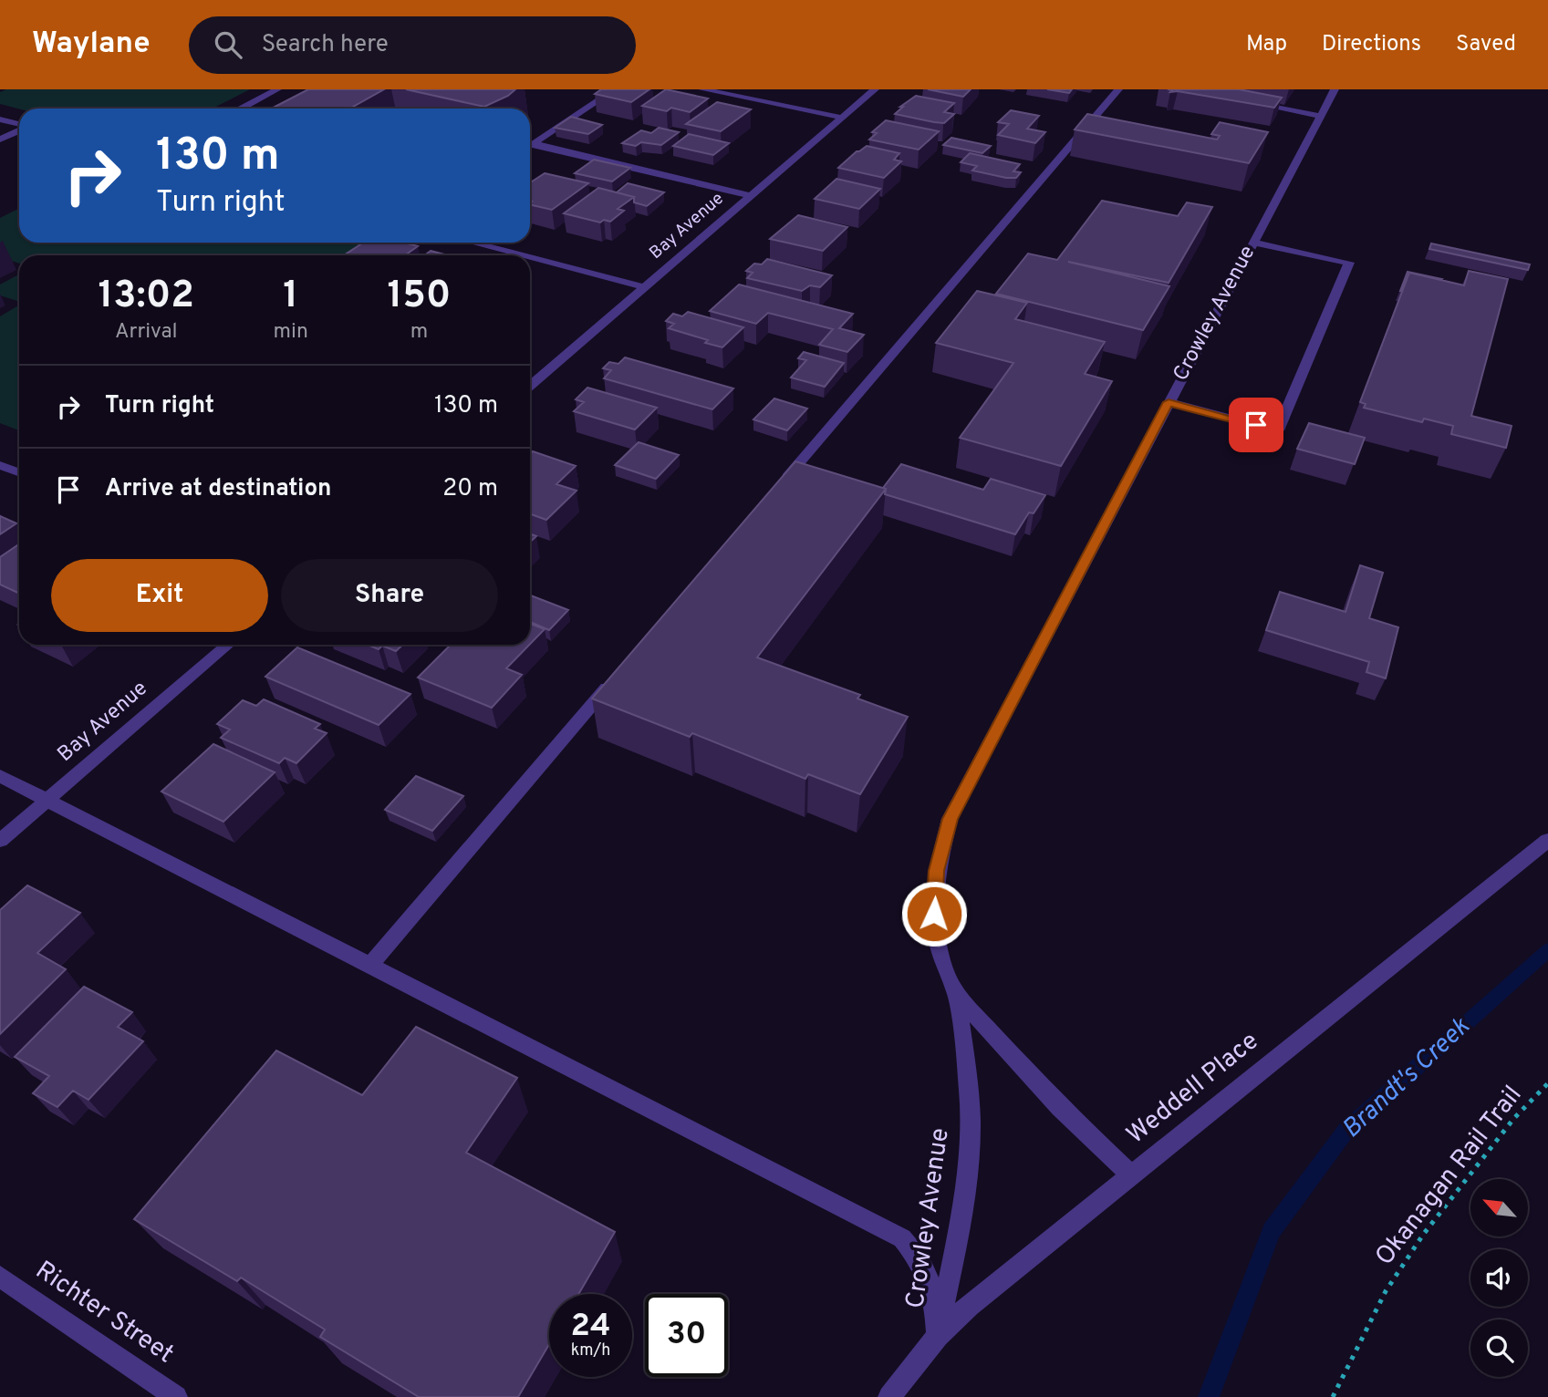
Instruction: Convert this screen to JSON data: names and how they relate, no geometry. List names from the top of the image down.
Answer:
{
  "streets": {
    "street": [
      "Bay Avenue",
      "Crowley Avenue",
      "Weddell Place",
      "Richter Street"
    ],
    "path": ["Okanagan Rail Trail"]
  },
  "crossings": [
    ["Crowley Avenue", "Weddell Place"]
  ],
  "water": ["Brandt's Creek"],
  "north": "top left",
  "page": {
    "header": "Waylane",
    "search": "Search here",
    "nav": ["Map", "Directions", "Saved"],
    "turn": ["130 m", "Turn right"],
    "eta": [
      "13:02",
      "Arrival",
      "1",
      "min",
      "150",
      "m"
    ],
    "list": [
      {
        "name": "Turn right",
        "value": "130 m"
      },
      {
        "name": "Arrive at destination",
        "value": "20 m"
      }
    ],
    "buttons": ["Exit", "Share"],
    "speed": "24 km/h",
    "limit": "30"
  }
}
